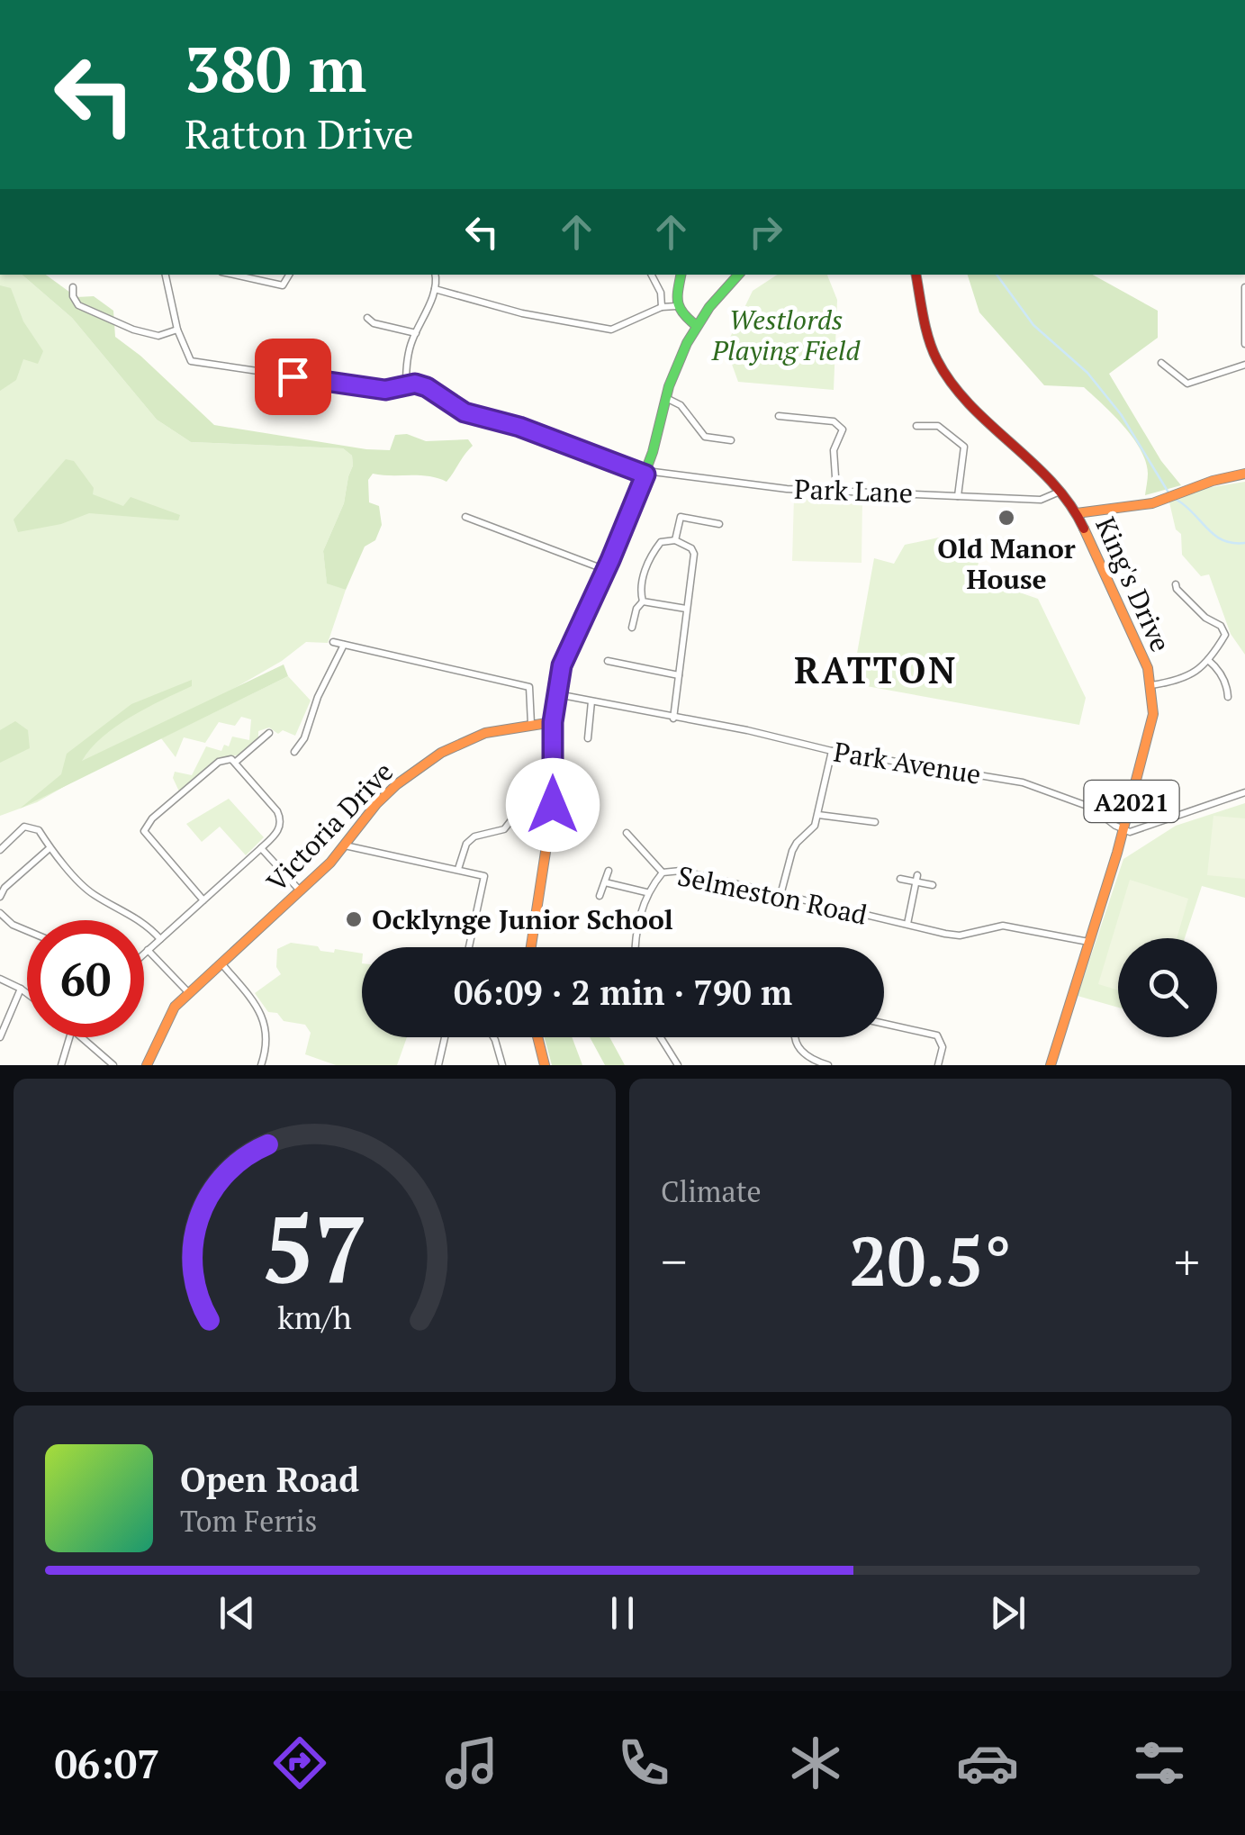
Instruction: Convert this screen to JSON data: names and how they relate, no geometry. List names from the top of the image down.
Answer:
{
  "streets": {
    "main road": ["King's Drive", "A2021", "Victoria Drive"],
    "street": ["Park Lane", "Park Avenue", "Selmeston Road"]
  },
  "crossings": [
    ["Park Lane", "King's Drive"],
    ["King's Drive", "Park Avenue"],
    ["King's Drive", "Selmeston Road"]
  ],
  "districts": ["RATTON"],
  "parks": ["Westlords Playing Field"],
  "places": ["Old Manor House", "Ocklynge Junior School"],
  "page": {
    "turn": ["380 m", "Ratton Drive"],
    "limit": "60",
    "trip": "06:09 · 2 min · 790 m",
    "tile": "Climate",
    "heat": ["−", "20.5°", "+"],
    "song": ["Open Road", "Tom Ferris"],
    "tabs": "06:07",
    "gauge": ["57", "km/h"]
  }
}
